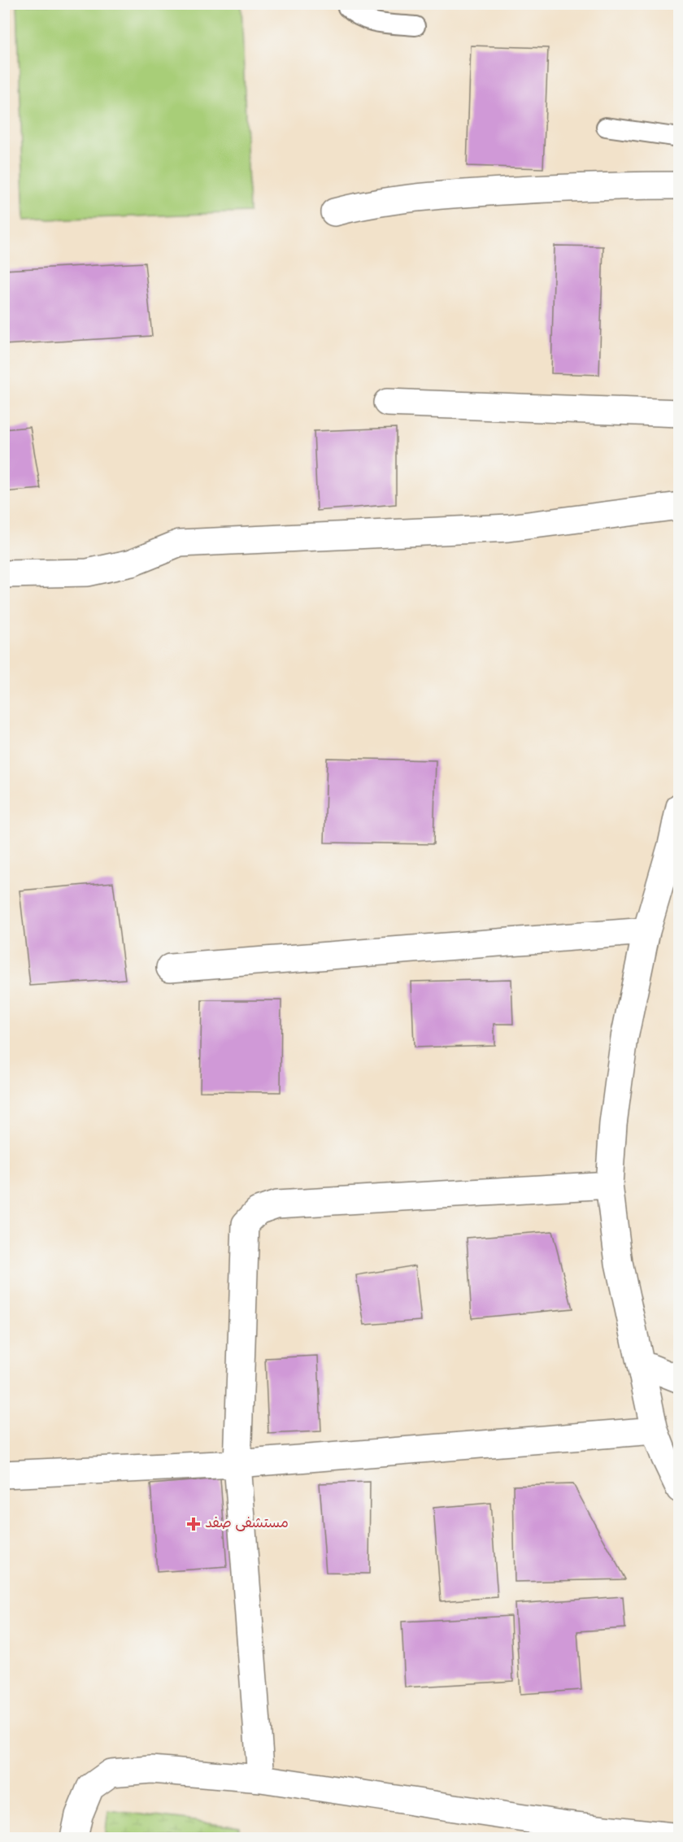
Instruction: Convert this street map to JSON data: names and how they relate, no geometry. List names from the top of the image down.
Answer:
{
  "places": {
    "health": ["مستشفى صفد"]
  }
}
